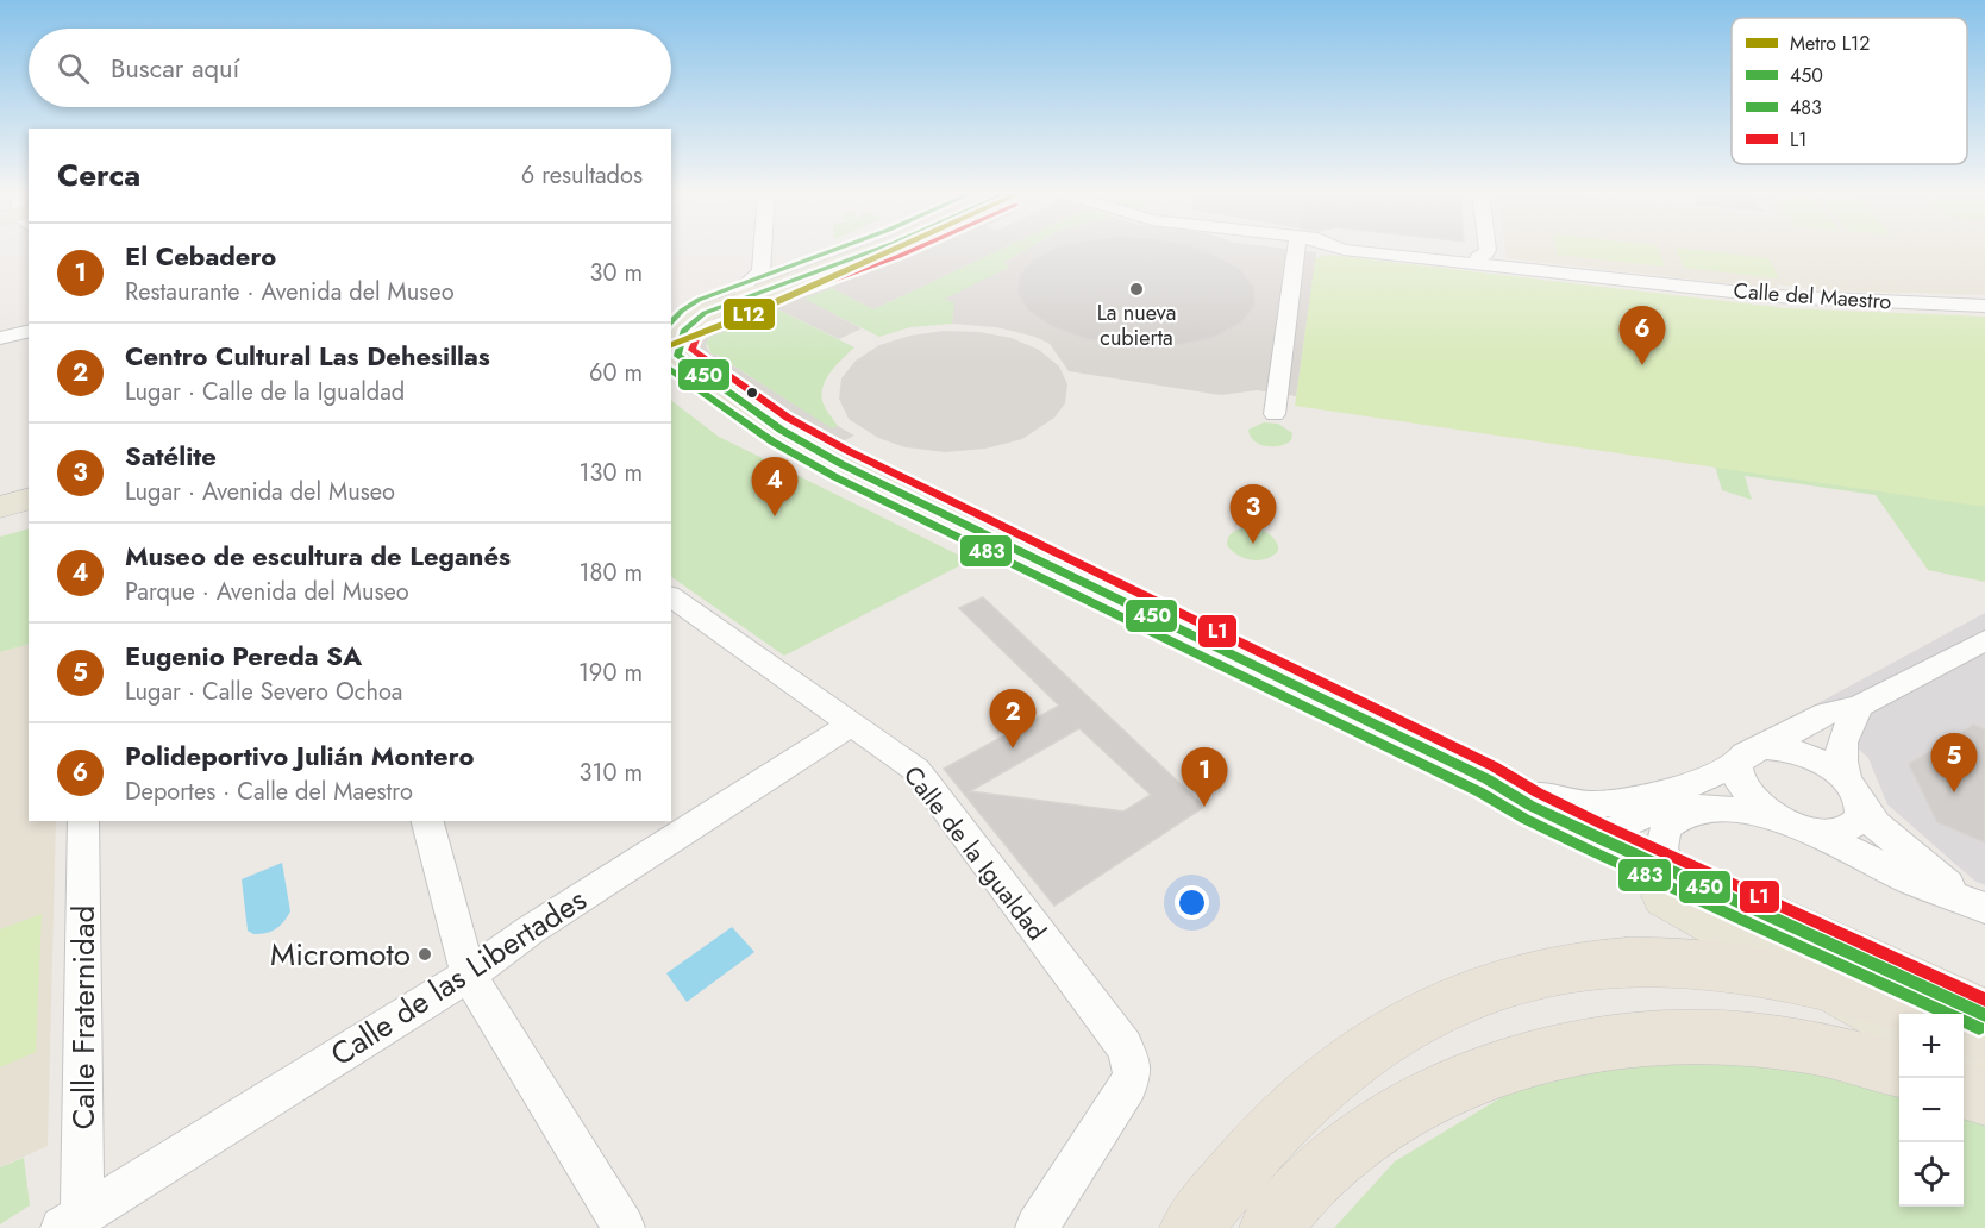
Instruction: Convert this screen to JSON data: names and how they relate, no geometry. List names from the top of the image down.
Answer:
{
  "streets": {
    "street": [
      "Calle del Maestro",
      "Calle de la Igualdad",
      "Calle de las Libertades",
      "Calle Fraternidad"
    ]
  },
  "crossings": [
    ["Calle de la Igualdad", "Calle de las Libertades"],
    ["Calle de las Libertades", "Calle Fraternidad"]
  ],
  "places": ["La nueva cubierta", "Micromoto"],
  "lines": [
    "metro line L12",
    "transit line 450",
    "transit line 483",
    "transit line L1"
  ],
  "legend": [
    "Metro L12",
    "450",
    "483",
    "L1"
  ],
  "page": {
    "search": "Buscar aquí",
    "heading": ["Cerca", "6 resultados"],
    "list": [
      {
        "mark": "1",
        "name": "El Cebadero",
        "note": "Restaurante · Avenida del Museo",
        "value": "30 m"
      },
      {
        "mark": "2",
        "name": "Centro Cultural Las Dehesillas",
        "note": "Lugar · Calle de la Igualdad",
        "value": "60 m"
      },
      {
        "mark": "3",
        "name": "Satélite",
        "note": "Lugar · Avenida del Museo",
        "value": "130 m"
      },
      {
        "mark": "4",
        "name": "Museo de escultura de Leganés",
        "note": "Parque · Avenida del Museo",
        "value": "180 m"
      },
      {
        "mark": "5",
        "name": "Eugenio Pereda SA",
        "note": "Lugar · Calle Severo Ochoa",
        "value": "190 m"
      },
      {
        "mark": "6",
        "name": "Polideportivo Julián Montero",
        "note": "Deportes · Calle del Maestro",
        "value": "310 m"
      }
    ],
    "pins": [
      "6",
      "4",
      "3",
      "2",
      "5",
      "1"
    ],
    "map_buttons": ["+", "−"]
  }
}
